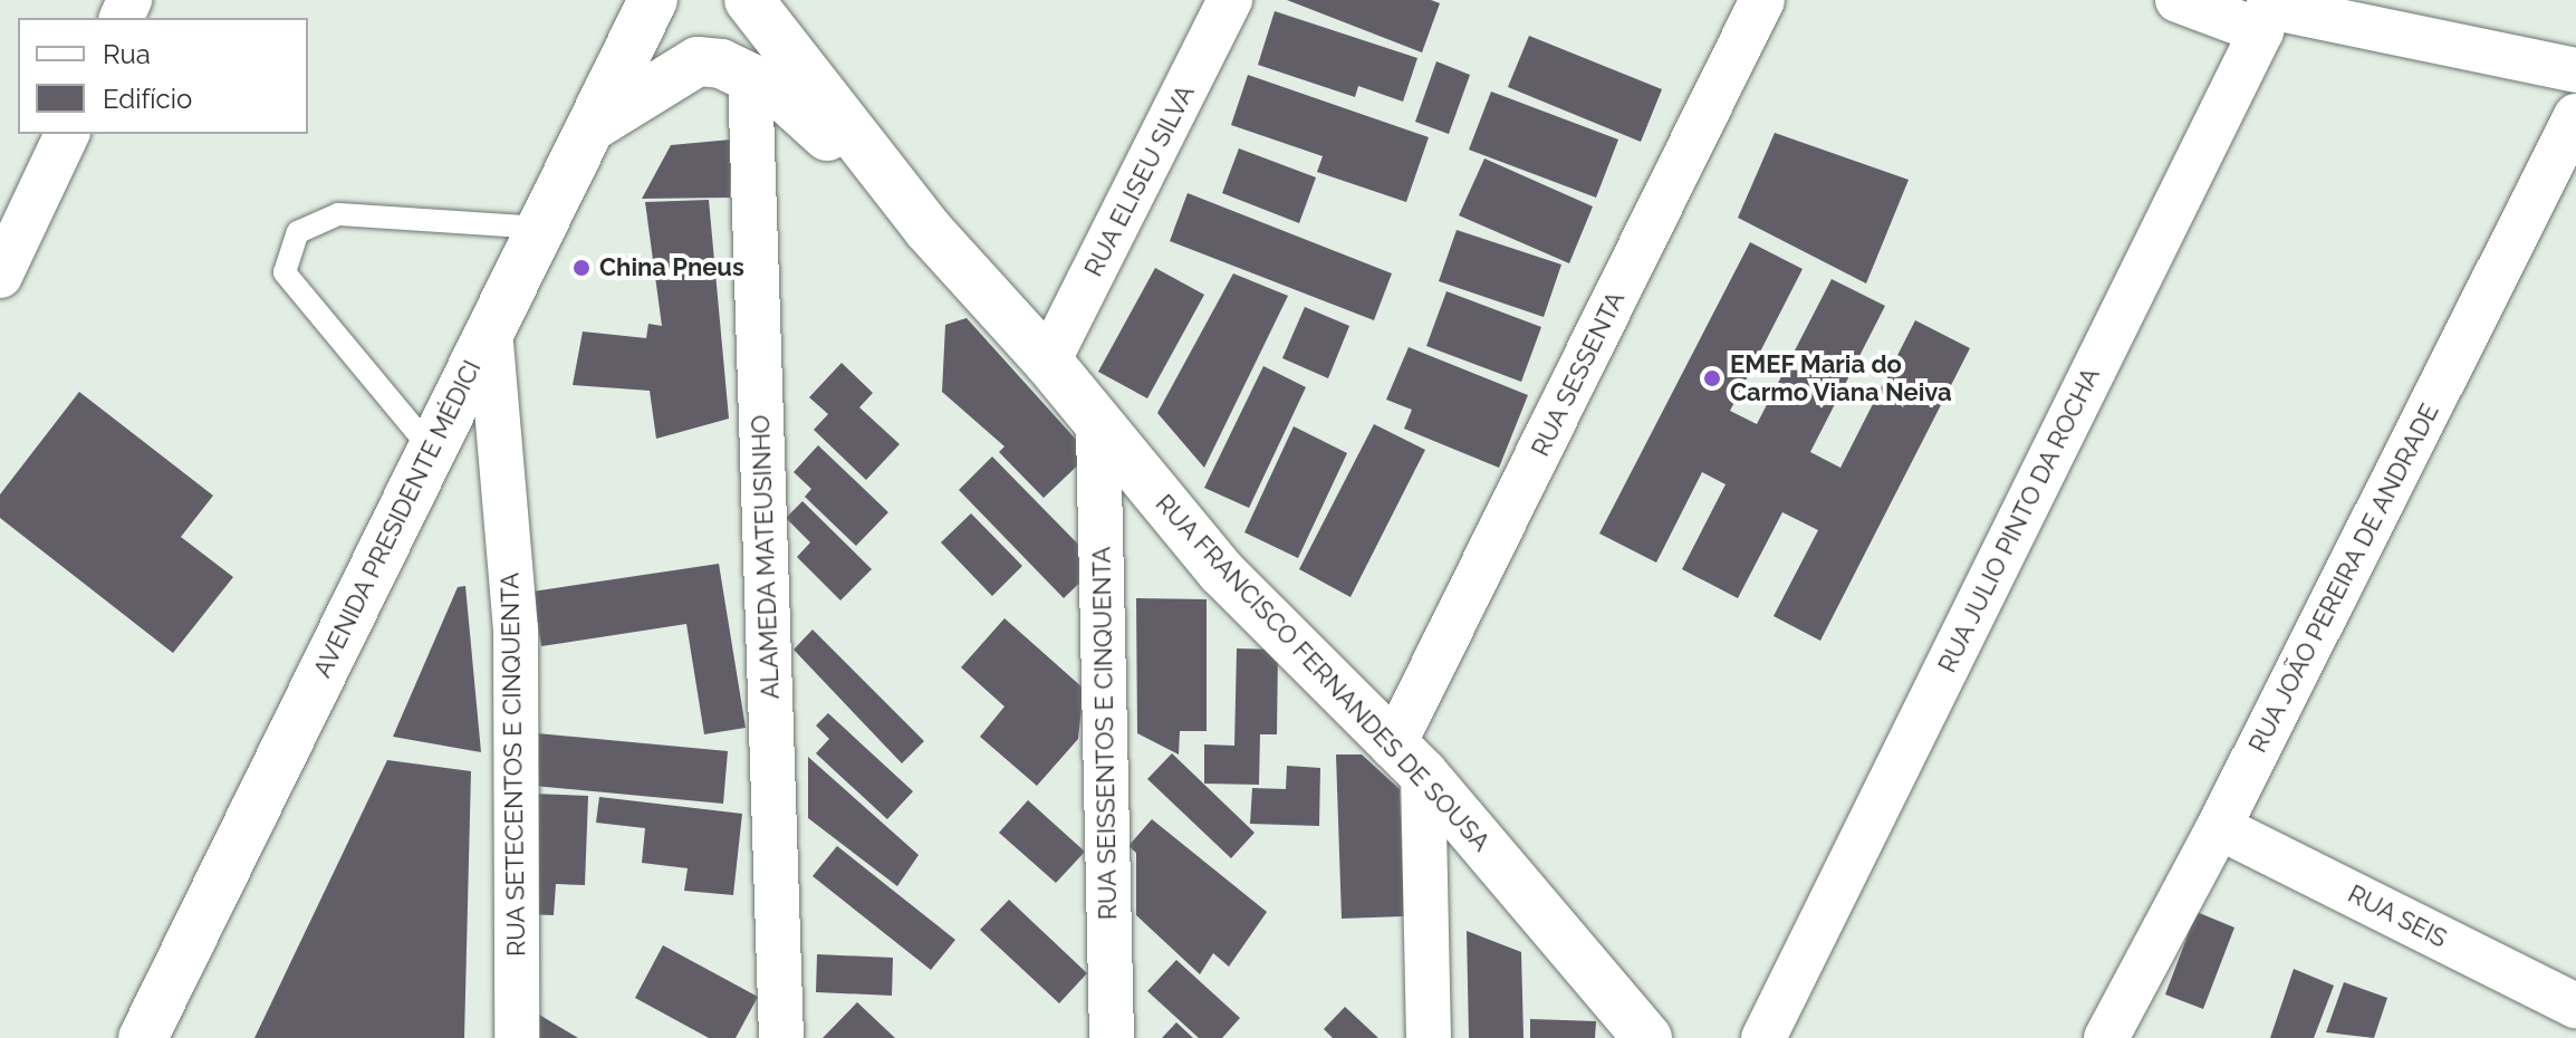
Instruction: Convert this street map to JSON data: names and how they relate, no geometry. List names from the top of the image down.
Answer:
{
  "streets": {
    "street": [
      "RUA ELISEU SILVA",
      "RUA SESSENTA",
      "AVENIDA PRESIDENTE MÉDICI",
      "RUA JULIO PINTO DA ROCHA",
      "ALAMEDA MATEUSINHO",
      "RUA JOÃO PEREIRA DE ANDRADE",
      "RUA FRANCISCO FERNANDES DE SOUSA",
      "RUA SEISSENTOS E CINQUENTA",
      "RUA SETECENTOS E CINQUENTA",
      "RUA SEIS"
    ]
  },
  "crossings": [
    ["RUA ELISEU SILVA", "RUA FRANCISCO FERNANDES DE SOUSA"],
    ["RUA SESSENTA", "RUA FRANCISCO FERNANDES DE SOUSA"],
    ["AVENIDA PRESIDENTE MÉDICI", "RUA FRANCISCO FERNANDES DE SOUSA"],
    ["AVENIDA PRESIDENTE MÉDICI", "RUA SETECENTOS E CINQUENTA"],
    ["ALAMEDA MATEUSINHO", "RUA FRANCISCO FERNANDES DE SOUSA"],
    ["RUA JOÃO PEREIRA DE ANDRADE", "RUA SEIS"],
    ["RUA FRANCISCO FERNANDES DE SOUSA", "RUA SEISSENTOS E CINQUENTA"]
  ],
  "places": ["China Pneus", "EMEF Maria do Carmo Viana Neiva"],
  "legend": ["Rua", "Edifício"]
}
